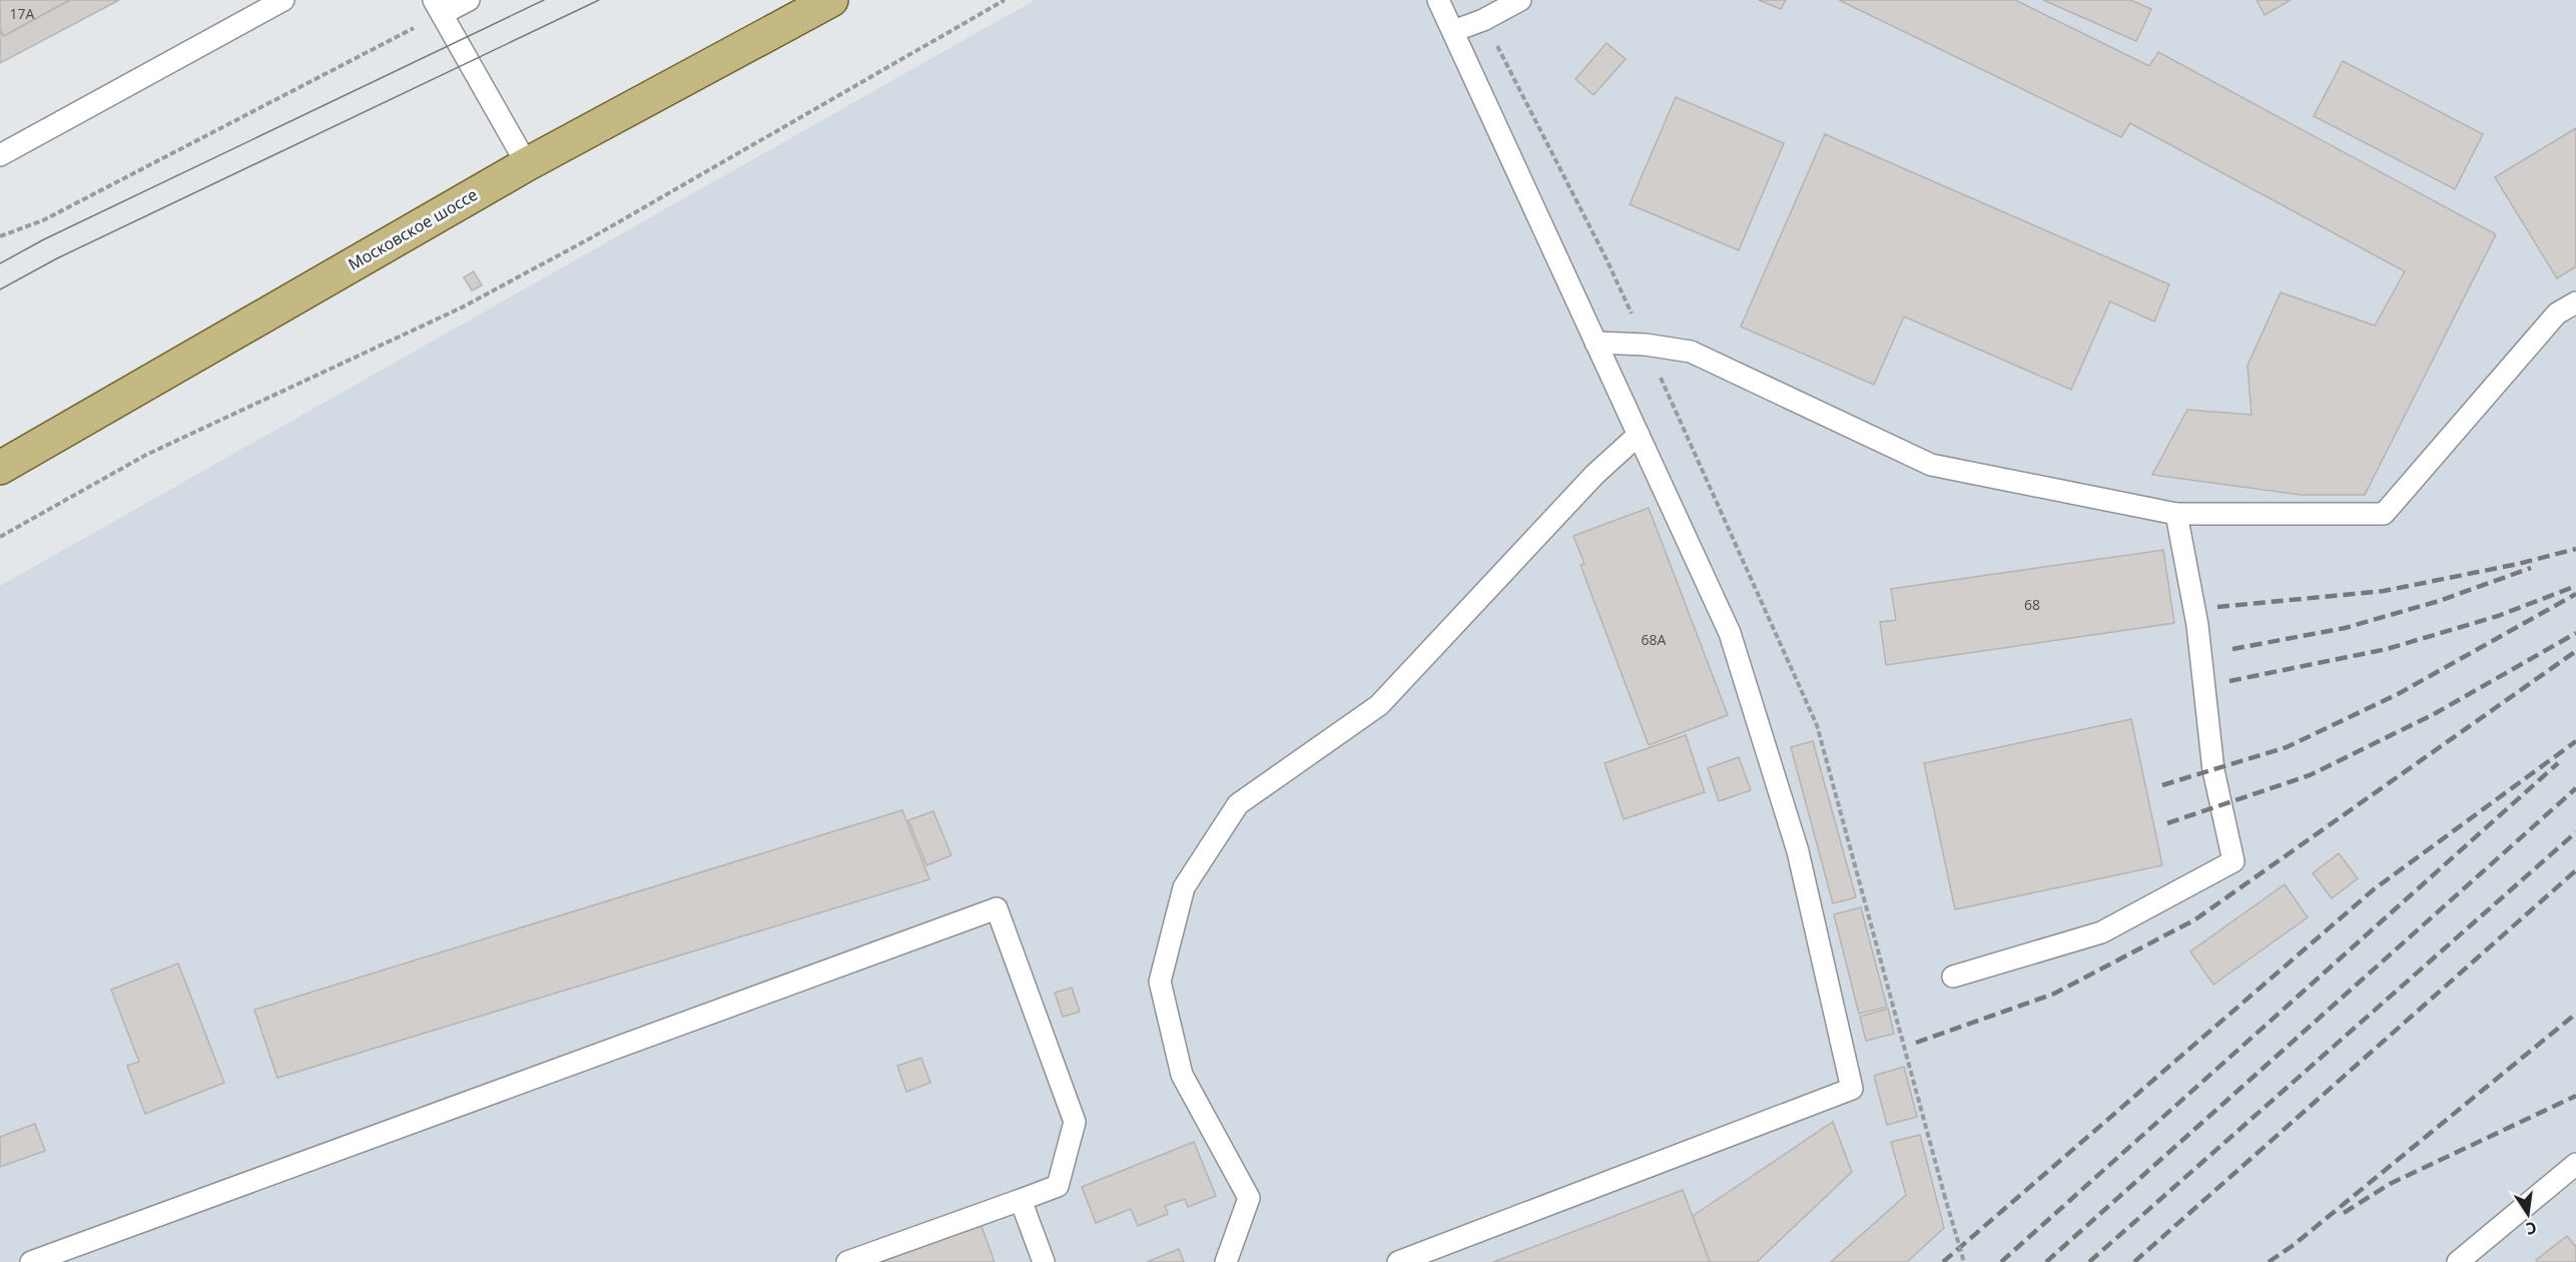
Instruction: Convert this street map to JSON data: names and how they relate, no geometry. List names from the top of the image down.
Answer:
{
  "streets": {
    "main road": ["Московское шоссе"]
  },
  "house_numbers": ["17А", "68", "68А"],
  "north": "bottom"
}
